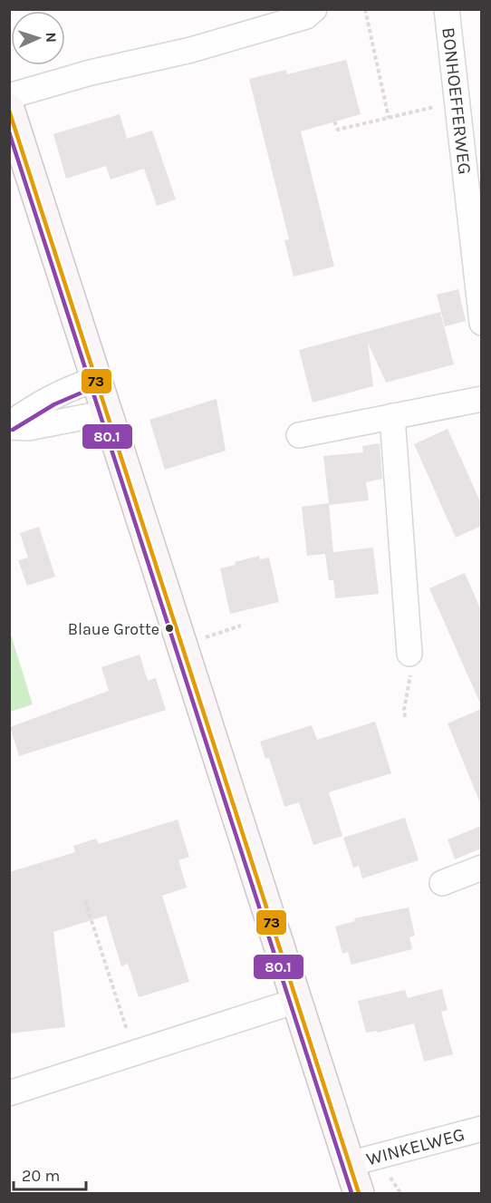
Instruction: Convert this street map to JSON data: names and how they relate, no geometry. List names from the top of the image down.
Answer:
{
  "streets": {
    "street": ["BONHOEFFERWEG", "WINKELWEG"]
  },
  "places": ["Blaue Grotte"],
  "lines": ["transit line 73", "transit line 80.1"],
  "scale_bar": "20 m",
  "north": "right"
}
